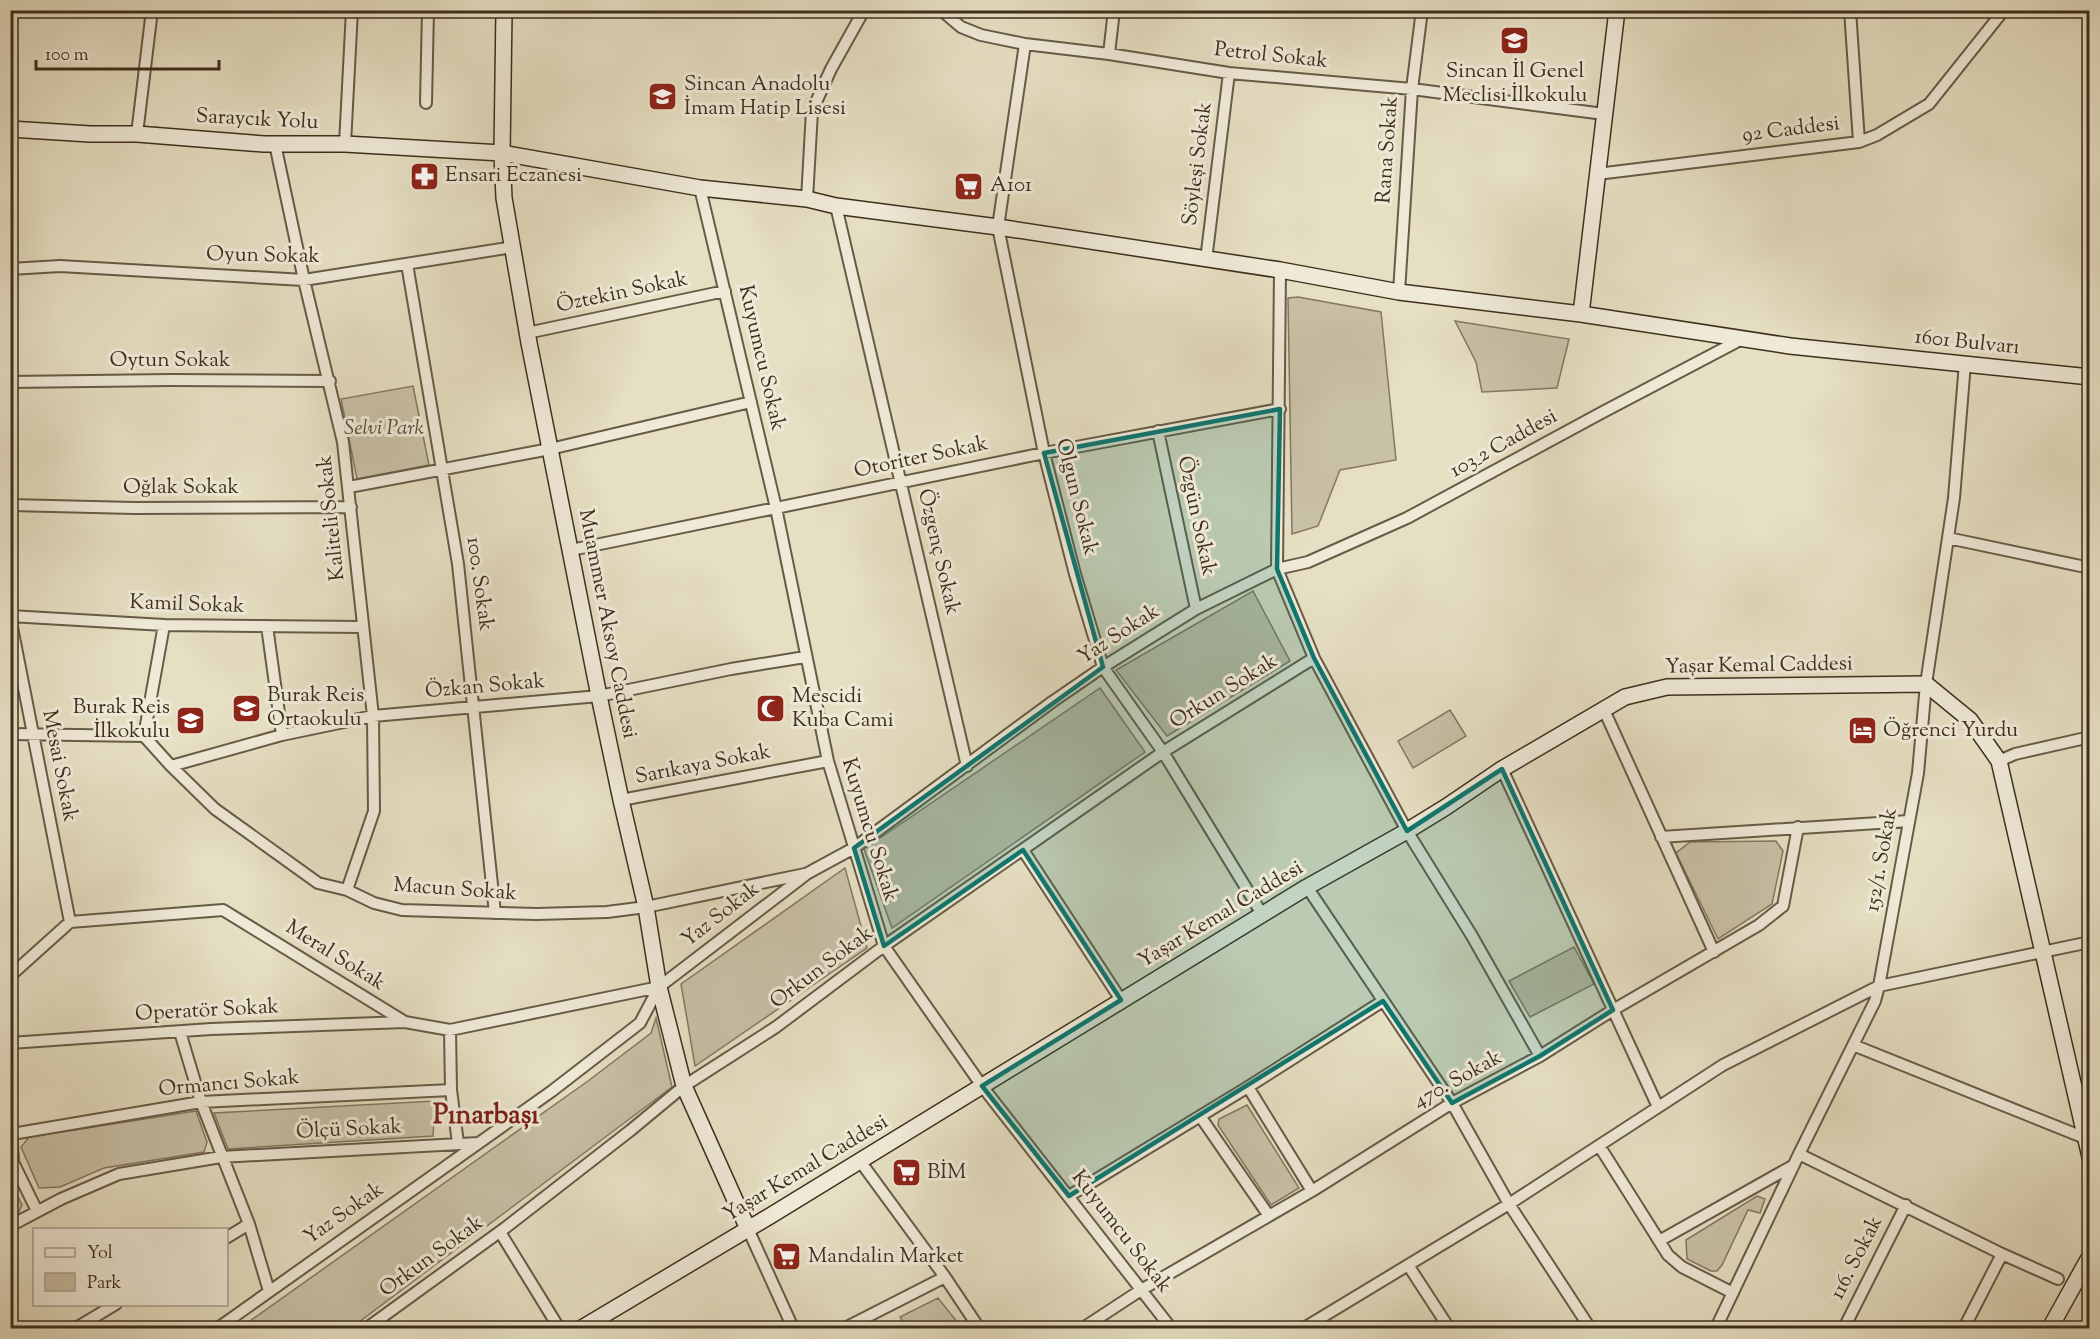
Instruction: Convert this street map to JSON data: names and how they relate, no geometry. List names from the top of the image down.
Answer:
{
  "streets": {
    "main road": [
      "Saraycık Yolu",
      "1601 Bulvarı",
      "Muammer Aksoy Caddesi",
      "Yaşar Kemal Caddesi"
    ],
    "street": [
      "Petrol Sokak",
      "92 Caddesi",
      "Rana Sokak",
      "Söyleşi Sokak",
      "Oyun Sokak",
      "Öztekin Sokak",
      "Kuyumcu Sokak",
      "Oytun Sokak",
      "103_2 Caddesi",
      "Otoriter Sokak",
      "Oğlak Sokak",
      "Olgun Sokak",
      "Özgün Sokak",
      "Kaliteli Sokak",
      "Özgenç Sokak",
      "100. Sokak",
      "Kamil Sokak",
      "Yaz Sokak",
      "Özkan Sokak",
      "Orkun Sokak",
      "Sarıkaya Sokak",
      "Mesai Sokak",
      "152/1. Sokak",
      "Macun Sokak",
      "Meral Sokak",
      "Operatör Sokak",
      "470. Sokak",
      "Ormancı Sokak",
      "Ölçü Sokak",
      "116. Sokak"
    ]
  },
  "crossings": [
    ["Petrol Sokak", "Rana Sokak"],
    ["Petrol Sokak", "Söyleşi Sokak"],
    ["Petrol Sokak", "Olgun Sokak"],
    ["Saraycık Yolu", "Söyleşi Sokak"],
    ["Saraycık Yolu", "1601 Bulvarı"],
    ["Saraycık Yolu", "Kuyumcu Sokak"],
    ["Saraycık Yolu", "Olgun Sokak"],
    ["Saraycık Yolu", "Kaliteli Sokak"],
    ["Saraycık Yolu", "Özgenç Sokak"],
    ["Saraycık Yolu", "Muammer Aksoy Caddesi"],
    ["Rana Sokak", "1601 Bulvarı"],
    ["Söyleşi Sokak", "1601 Bulvarı"],
    ["Oyun Sokak", "Kaliteli Sokak"],
    ["Oyun Sokak", "100. Sokak"],
    ["Oyun Sokak", "Muammer Aksoy Caddesi"],
    ["Öztekin Sokak", "Kuyumcu Sokak"],
    ["Öztekin Sokak", "Muammer Aksoy Caddesi"],
    ["1601 Bulvarı", "103_2 Caddesi"],
    ["1601 Bulvarı", "152/1. Sokak"],
    ["Kuyumcu Sokak", "Otoriter Sokak"],
    ["Kuyumcu Sokak", "Yaz Sokak"],
    ["Kuyumcu Sokak", "Yaşar Kemal Caddesi"],
    ["Kuyumcu Sokak", "Özkan Sokak"],
    ["Kuyumcu Sokak", "Orkun Sokak"],
    ["Kuyumcu Sokak", "Sarıkaya Sokak"],
    ["Kuyumcu Sokak", "470. Sokak"],
    ["Oytun Sokak", "Kaliteli Sokak"],
    ["103_2 Caddesi", "Yaz Sokak"],
    ["Otoriter Sokak", "Olgun Sokak"],
    ["Otoriter Sokak", "Özgün Sokak"],
    ["Otoriter Sokak", "Özgenç Sokak"],
    ["Otoriter Sokak", "Muammer Aksoy Caddesi"],
    ["Oğlak Sokak", "Kaliteli Sokak"],
    ["Olgun Sokak", "Yaz Sokak"],
    ["Olgun Sokak", "Yaşar Kemal Caddesi"],
    ["Olgun Sokak", "Orkun Sokak"],
    ["Özgün Sokak", "Yaz Sokak"],
    ["Kaliteli Sokak", "Kamil Sokak"],
    ["Kaliteli Sokak", "Özkan Sokak"],
    ["Kaliteli Sokak", "Macun Sokak"],
    ["Özgenç Sokak", "Yaz Sokak"],
    ["100. Sokak", "Özkan Sokak"],
    ["100. Sokak", "Macun Sokak"],
    ["Kamil Sokak", "Mesai Sokak"],
    ["Muammer Aksoy Caddesi", "Yaz Sokak"],
    ["Muammer Aksoy Caddesi", "Yaşar Kemal Caddesi"],
    ["Muammer Aksoy Caddesi", "Özkan Sokak"],
    ["Muammer Aksoy Caddesi", "Orkun Sokak"],
    ["Muammer Aksoy Caddesi", "Sarıkaya Sokak"],
    ["Muammer Aksoy Caddesi", "Macun Sokak"],
    ["Muammer Aksoy Caddesi", "Meral Sokak"],
    ["Yaz Sokak", "Macun Sokak"],
    ["Yaz Sokak", "Meral Sokak"],
    ["Yaz Sokak", "Ölçü Sokak"],
    ["Yaşar Kemal Caddesi", "152/1. Sokak"],
    ["Özkan Sokak", "Macun Sokak"],
    ["Mesai Sokak", "Meral Sokak"],
    ["Meral Sokak", "Operatör Sokak"]
  ],
  "districts": ["Pınarbaşı"],
  "parks": ["Selvi Park"],
  "places": {
    "school or university": [
      "Sincan İl Genel Meclisi İlkokulu",
      "Sincan Anadolu İmam Hatip Lisesi",
      "Burak Reis Ortaokulu",
      "Burak Reis İlkokulu"
    ],
    "pharmacy": ["Ensari Eczanesi"],
    "supermarket": ["A101", "BİM", "Mandalin Market"],
    "mosque": ["Mescidi Kuba Cami"],
    "hotel": ["Öğrenci Yurdu"]
  },
  "legend": ["Yol", "Park"],
  "scale_bar": "100 m"
}
